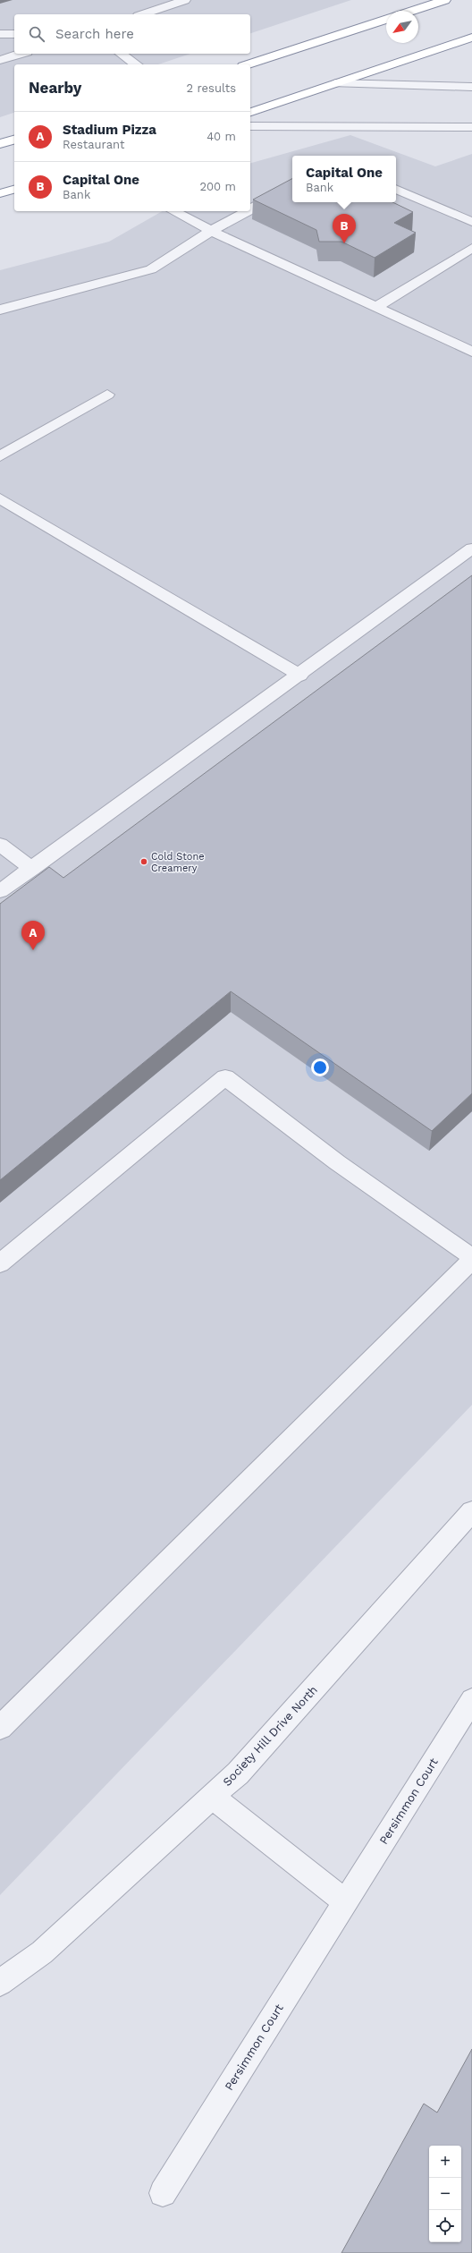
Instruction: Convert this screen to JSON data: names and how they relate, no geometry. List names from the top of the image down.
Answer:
{
  "streets": {
    "street": ["Society Hill Drive North", "Persimmon Court"]
  },
  "places": ["Cold Stone Creamery"],
  "north": "bottom left",
  "page": {
    "search": "Search here",
    "heading": ["Nearby", "2 results"],
    "list": [
      {
        "mark": "A",
        "name": "Stadium Pizza",
        "note": "Restaurant",
        "value": "40 m"
      },
      {
        "mark": "B",
        "name": "Capital One",
        "note": "Bank",
        "value": "200 m"
      }
    ],
    "popup": ["Capital One", "Bank"],
    "pins": ["B", "A"],
    "map_buttons": ["+", "−"]
  }
}
